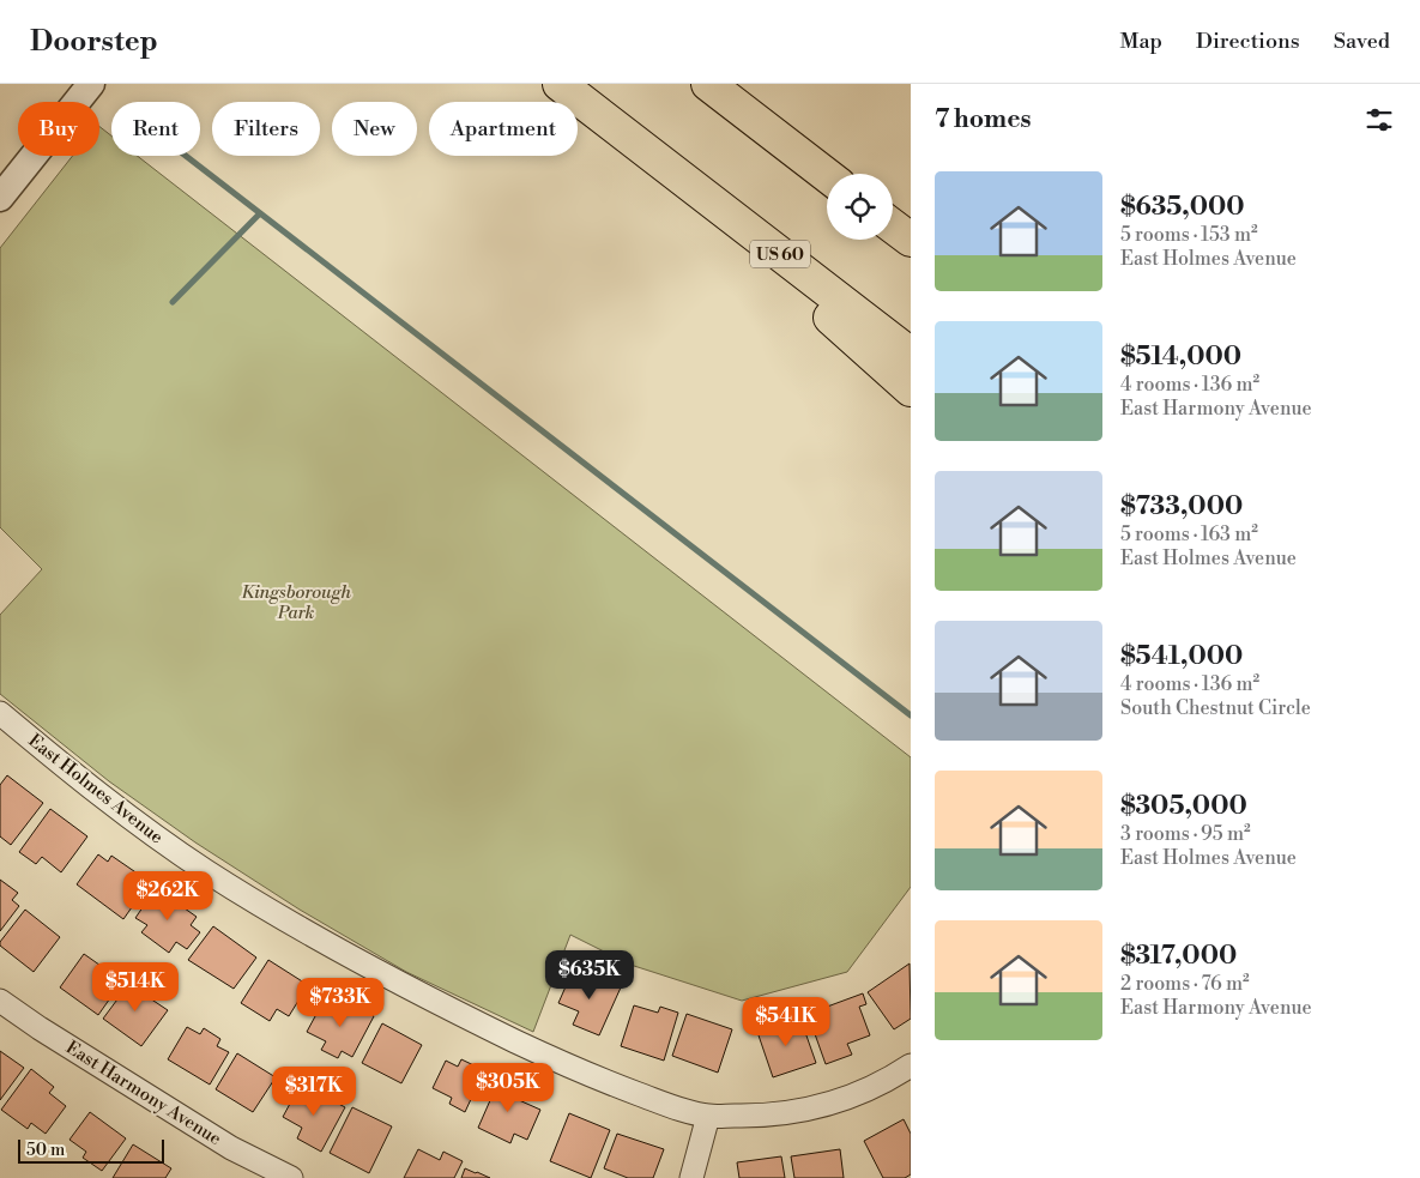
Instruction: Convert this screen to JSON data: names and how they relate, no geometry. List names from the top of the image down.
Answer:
{
  "streets": {
    "highway": ["US 60"],
    "street": ["East Holmes Avenue", "East Harmony Avenue"]
  },
  "parks": ["Kingsborough Park"],
  "scale_bar": "50 m",
  "page": {
    "header": "Doorstep",
    "nav": ["Map", "Directions", "Saved"],
    "heading": "7 homes",
    "chip": [
      "Buy",
      "Rent",
      "Filters",
      "New",
      "Apartment"
    ],
    "list": [
      {
        "name": "$635,000",
        "note": "5 rooms · 153 m² · East Holmes Avenue"
      },
      {
        "name": "$514,000",
        "note": "4 rooms · 136 m² · East Harmony Avenue"
      },
      {
        "name": "$733,000",
        "note": "5 rooms · 163 m² · East Holmes Avenue"
      },
      {
        "name": "$541,000",
        "note": "4 rooms · 136 m² · South Chestnut Circle"
      },
      {
        "name": "$305,000",
        "note": "3 rooms · 95 m² · East Holmes Avenue"
      },
      {
        "name": "$317,000",
        "note": "2 rooms · 76 m² · East Harmony Avenue"
      }
    ],
    "price": [
      "$262K",
      "$635K",
      "$514K",
      "$733K",
      "$541K",
      "$305K",
      "$317K"
    ],
    "scale": "50 m"
  }
}
